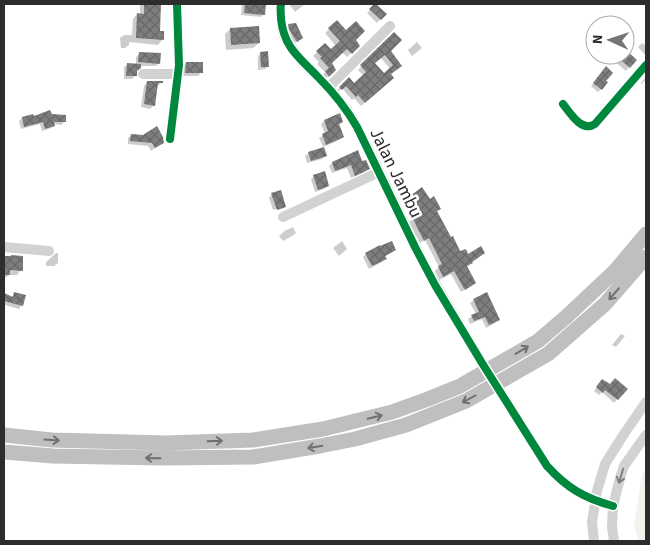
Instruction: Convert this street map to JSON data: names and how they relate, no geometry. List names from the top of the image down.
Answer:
{
  "streets": {
    "street": ["Jalan Jambu"]
  },
  "north": "left"
}
